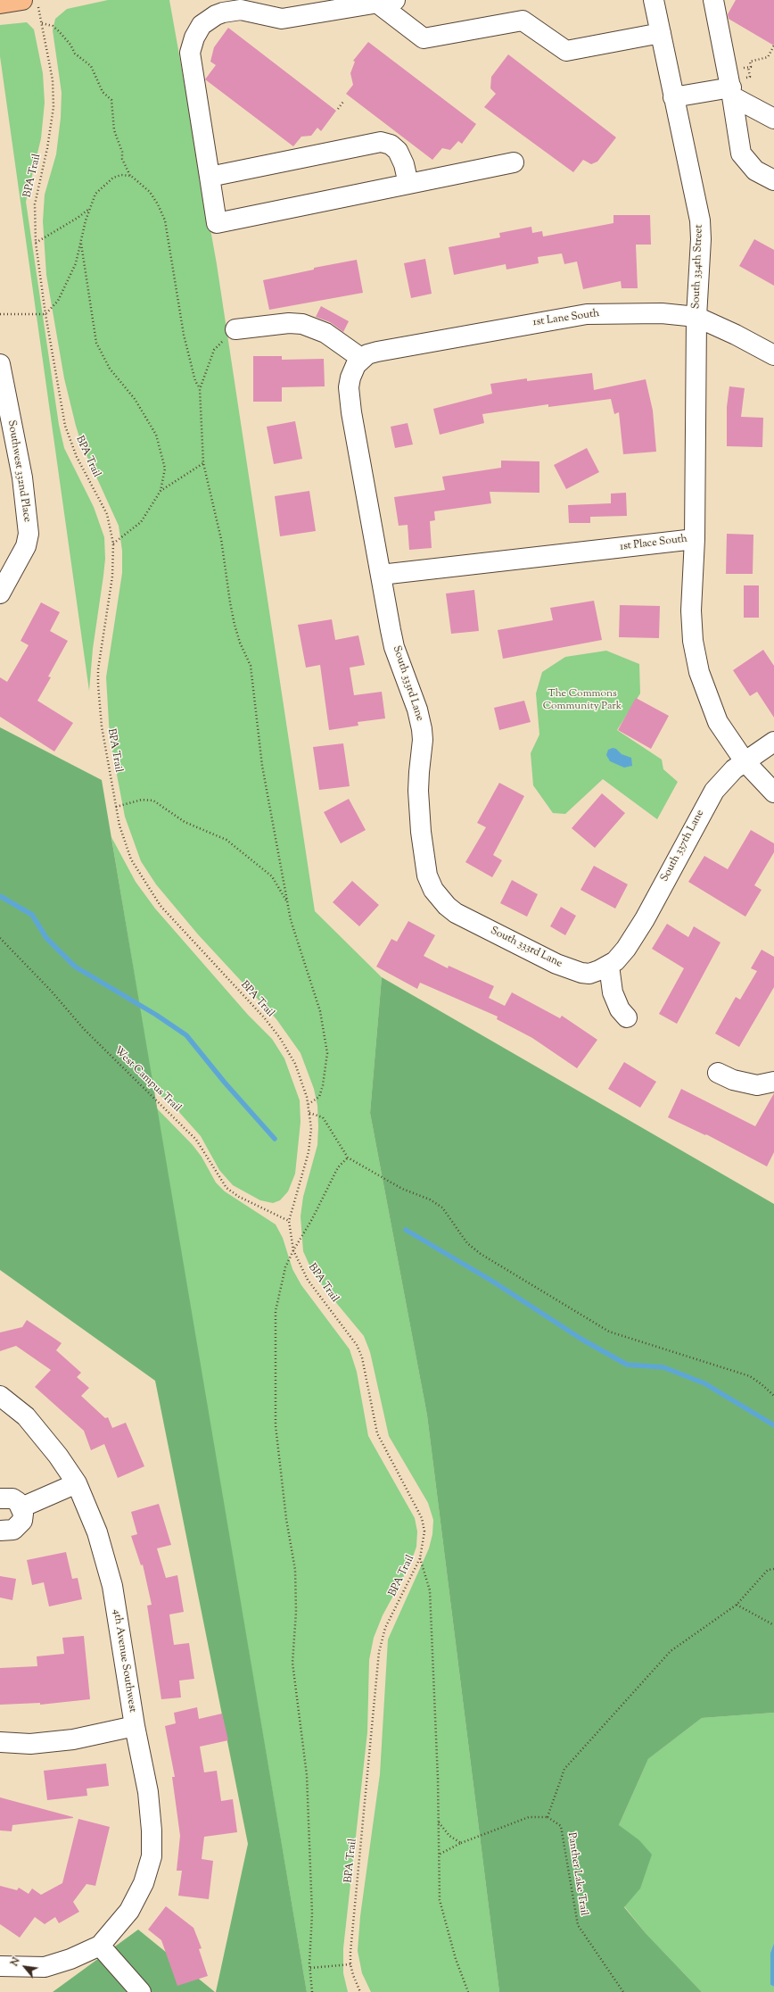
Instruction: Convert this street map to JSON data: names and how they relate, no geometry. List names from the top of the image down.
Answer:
{
  "streets": {
    "street": [
      "South 334th Street",
      "1st Lane South",
      "Southwest 332nd Place",
      "1st Place South",
      "South 333rd Lane",
      "South 337th Lane",
      "4th Avenue Southwest"
    ],
    "path": ["BPA Trail", "West Campus Trail", "Panther Lake Trail"]
  },
  "crossings": [
    ["BPA Trail", "West Campus Trail"],
    ["South 334th Street", "1st Lane South"],
    ["South 334th Street", "1st Place South"],
    ["1st Lane South", "South 333rd Lane"],
    ["1st Place South", "South 333rd Lane"],
    ["1st Place South", "South 337th Lane"],
    ["South 333rd Lane", "South 337th Lane"]
  ],
  "parks": ["The Commons Community Park"],
  "north": "top left"
}
